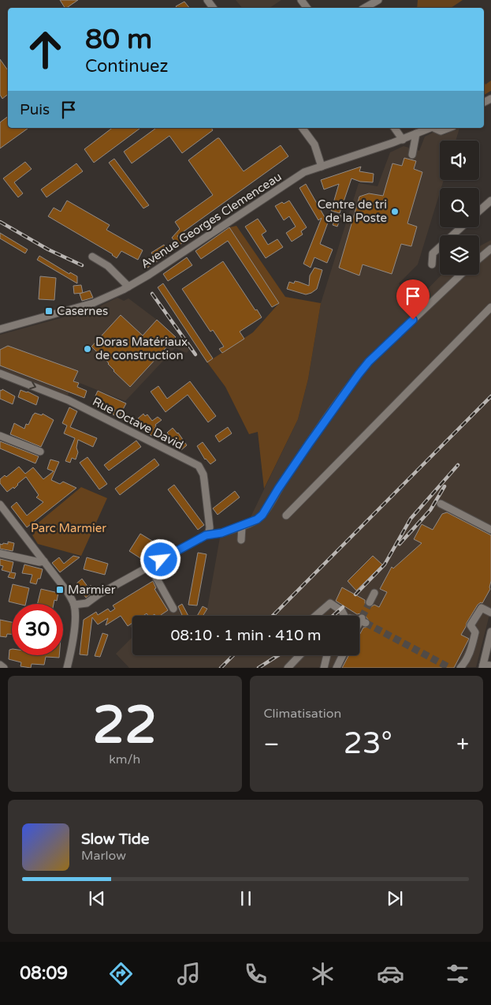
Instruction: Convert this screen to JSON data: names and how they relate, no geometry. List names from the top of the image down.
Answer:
{
  "streets": {
    "street": ["Avenue Georges Clemenceau", "Rue Octave David"]
  },
  "one_way": ["Rue Octave David"],
  "parks": ["Parc Marmier"],
  "places": {
    "other": ["Centre de tri de la Poste", "Doras Matériaux de construction"],
    "transit": ["Casernes", "Marmier"]
  },
  "page": {
    "turn": ["80 m", "Continuez"],
    "then": "Puis",
    "limit": "30",
    "trip": "08:10 · 1 min · 410 m",
    "tile": [
      ["22", "km/h"],
      "Climatisation"
    ],
    "heat": ["−", "23°", "+"],
    "song": ["Slow Tide", "Marlow"],
    "tabs": "08:09"
  }
}
